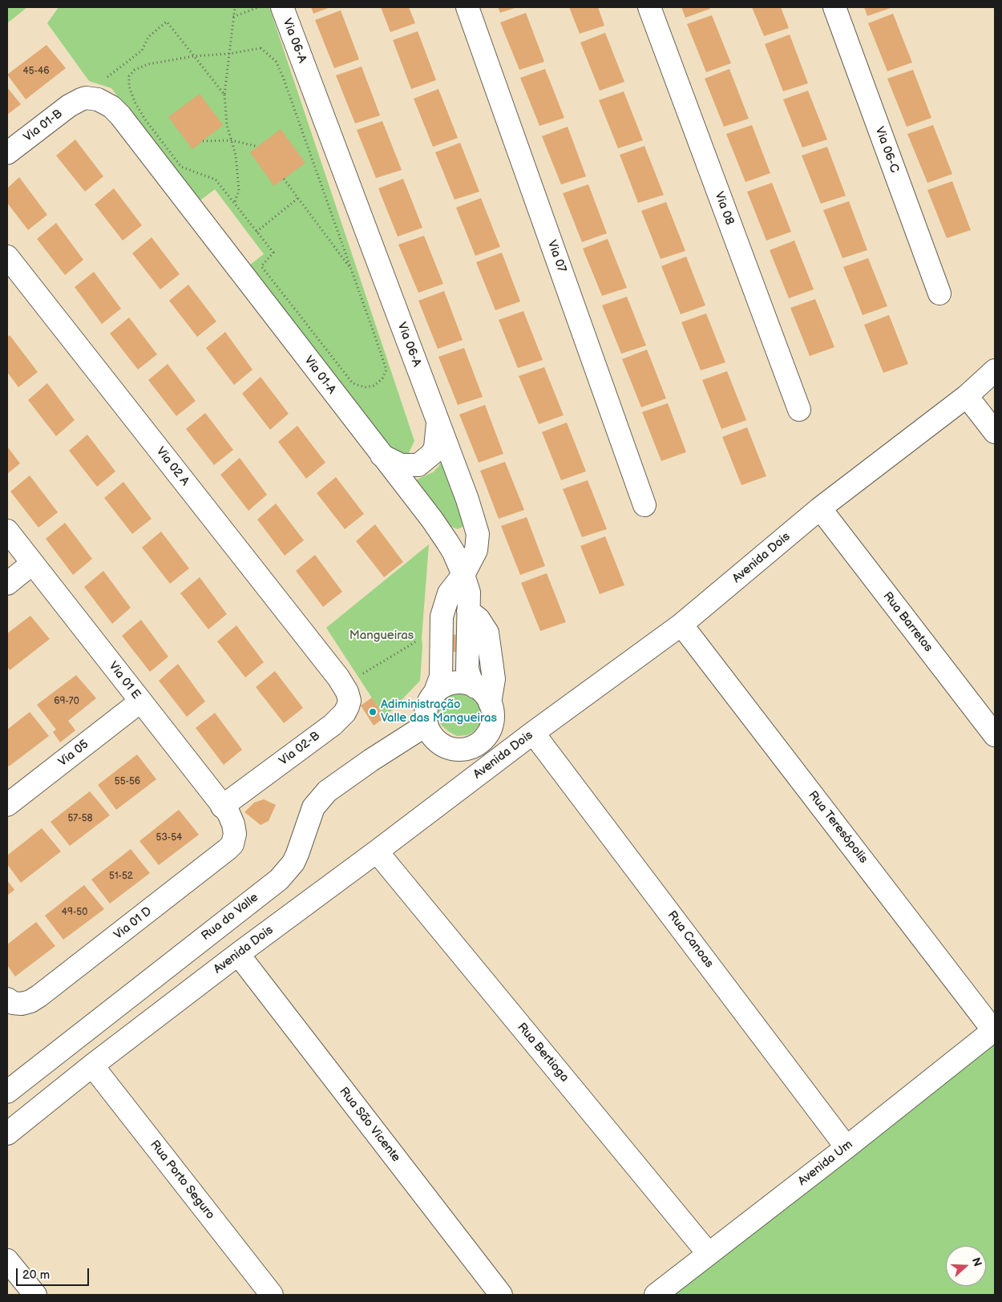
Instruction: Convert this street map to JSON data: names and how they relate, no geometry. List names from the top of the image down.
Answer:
{
  "streets": {
    "street": [
      "Via 06-A",
      "Via 01-B",
      "Via 06-C",
      "Via 08",
      "Via 07",
      "Via 01-A",
      "Via 02 A",
      "Avenida Dois",
      "Rua Barretos",
      "Via 01 E",
      "Via 02-B",
      "Via 05",
      "Rua Teresópolis",
      "Rua do Valle",
      "Via 01 D",
      "Rua Canoas",
      "Rua Bertioga",
      "Rua São Vicente",
      "Avenida Um",
      "Rua Porto Seguro"
    ]
  },
  "crossings": [
    ["Via 06-A", "Via 01-A"],
    ["Via 01-B", "Via 01-A"],
    ["Via 02 A", "Via 02-B"],
    ["Avenida Dois", "Rua Barretos"],
    ["Avenida Dois", "Rua Teresópolis"],
    ["Avenida Dois", "Rua Canoas"],
    ["Avenida Dois", "Rua Bertioga"],
    ["Avenida Dois", "Rua São Vicente"],
    ["Avenida Dois", "Rua Porto Seguro"],
    ["Via 01 E", "Via 02-B"],
    ["Via 01 E", "Via 05"],
    ["Via 01 E", "Via 01 D"],
    ["Rua Teresópolis", "Avenida Um"],
    ["Rua Canoas", "Avenida Um"],
    ["Rua Bertioga", "Avenida Um"]
  ],
  "parks": ["Mangueiras"],
  "places": ["Adiministração Valle das Mangueiras"],
  "house_numbers": [
    "45-46",
    "69-70",
    "55-56",
    "57-58",
    "53-54",
    "51-52",
    "49-50"
  ],
  "scale_bar": "20 m",
  "north": "right"
}
